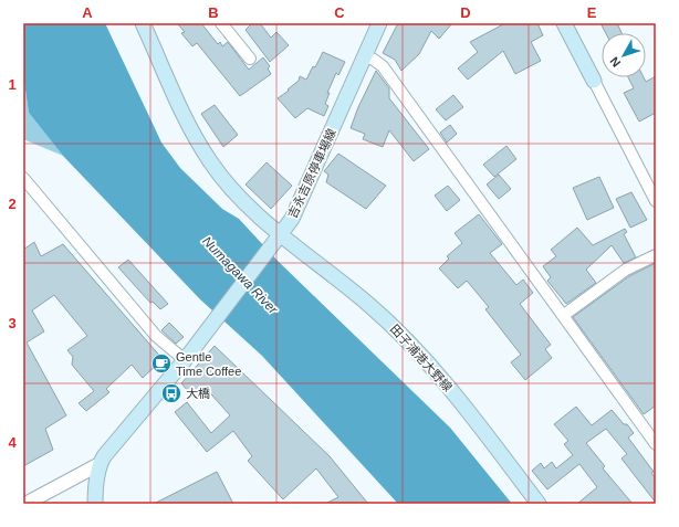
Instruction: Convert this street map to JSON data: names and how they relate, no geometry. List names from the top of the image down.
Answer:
{
  "streets": {
    "main road": ["吉永吉原停車場線", "田子浦港大野線"]
  },
  "crossings": [
    ["吉永吉原停車場線", "田子浦港大野線"]
  ],
  "water": ["Numagawa River"],
  "places": {
    "cafe": ["Gentle Time Coffee"],
    "bus stop": ["大橋"]
  },
  "north": "bottom left",
  "grid": {
    "columns": [
      "A",
      "B",
      "C",
      "D",
      "E"
    ],
    "rows": [
      "1",
      "2",
      "3",
      "4"
    ]
  }
}
